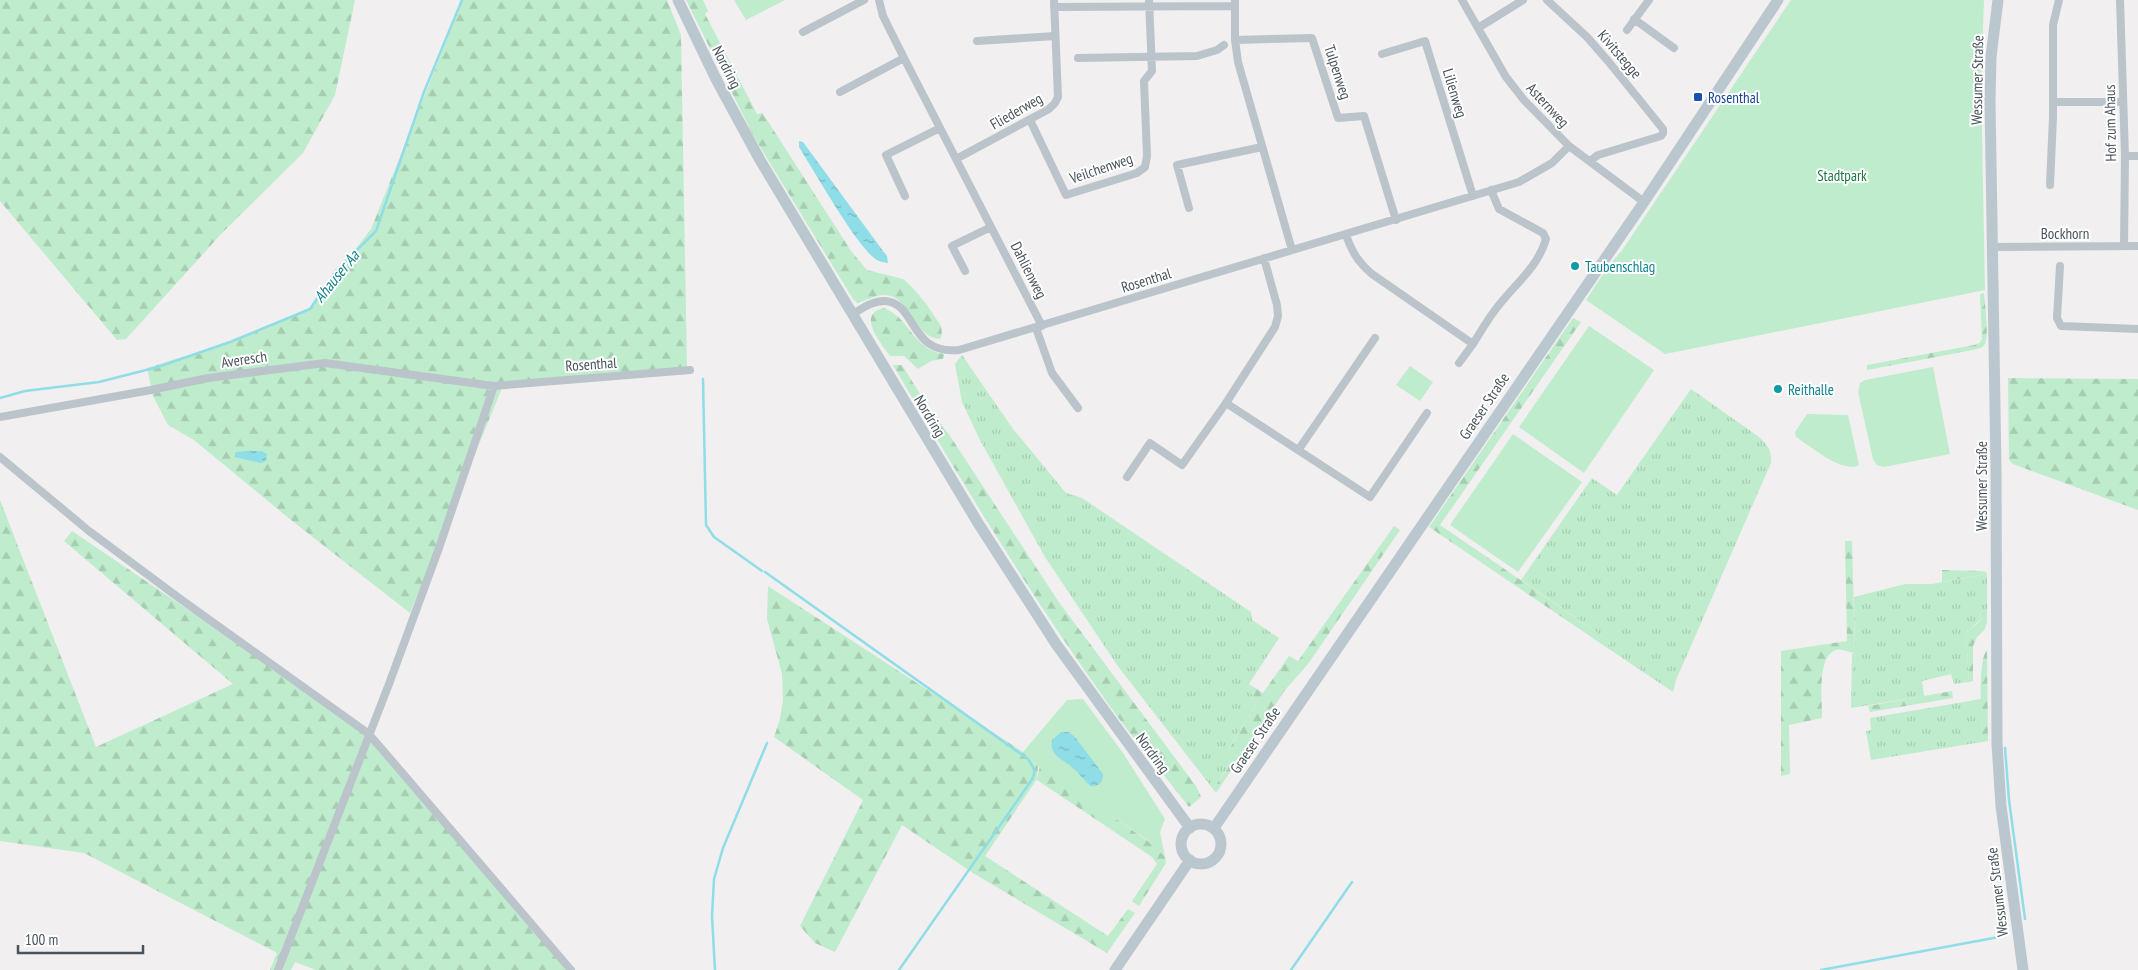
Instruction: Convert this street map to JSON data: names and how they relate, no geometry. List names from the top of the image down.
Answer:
{
  "streets": {
    "main road": ["Nordring", "Wessumer Straße", "Graeser Straße"],
    "street": [
      "Kivitstegge",
      "Tulpenweg",
      "Lilienweg",
      "Asternweg",
      "Fliederweg",
      "Hof zum Ahaus",
      "Veilchenweg",
      "Bockhorn",
      "Dahlienweg",
      "Rosenthal",
      "Averesch"
    ]
  },
  "crossings": [
    ["Kivitstegge", "Asternweg"],
    ["Nordring", "Rosenthal"],
    ["Nordring", "Graeser Straße"],
    ["Tulpenweg", "Rosenthal"],
    ["Wessumer Straße", "Bockhorn"],
    ["Lilienweg", "Rosenthal"],
    ["Asternweg", "Rosenthal"],
    ["Asternweg", "Graeser Straße"],
    ["Fliederweg", "Veilchenweg"],
    ["Fliederweg", "Dahlienweg"],
    ["Hof zum Ahaus", "Bockhorn"],
    ["Dahlienweg", "Rosenthal"],
    ["Rosenthal", "Averesch"]
  ],
  "water": ["Ahauser Aa"],
  "parks": ["Stadtpark"],
  "places": {
    "transit": ["Rosenthal"],
    "other": ["Taubenschlag", "Reithalle"]
  },
  "scale_bar": "100 m"
}
